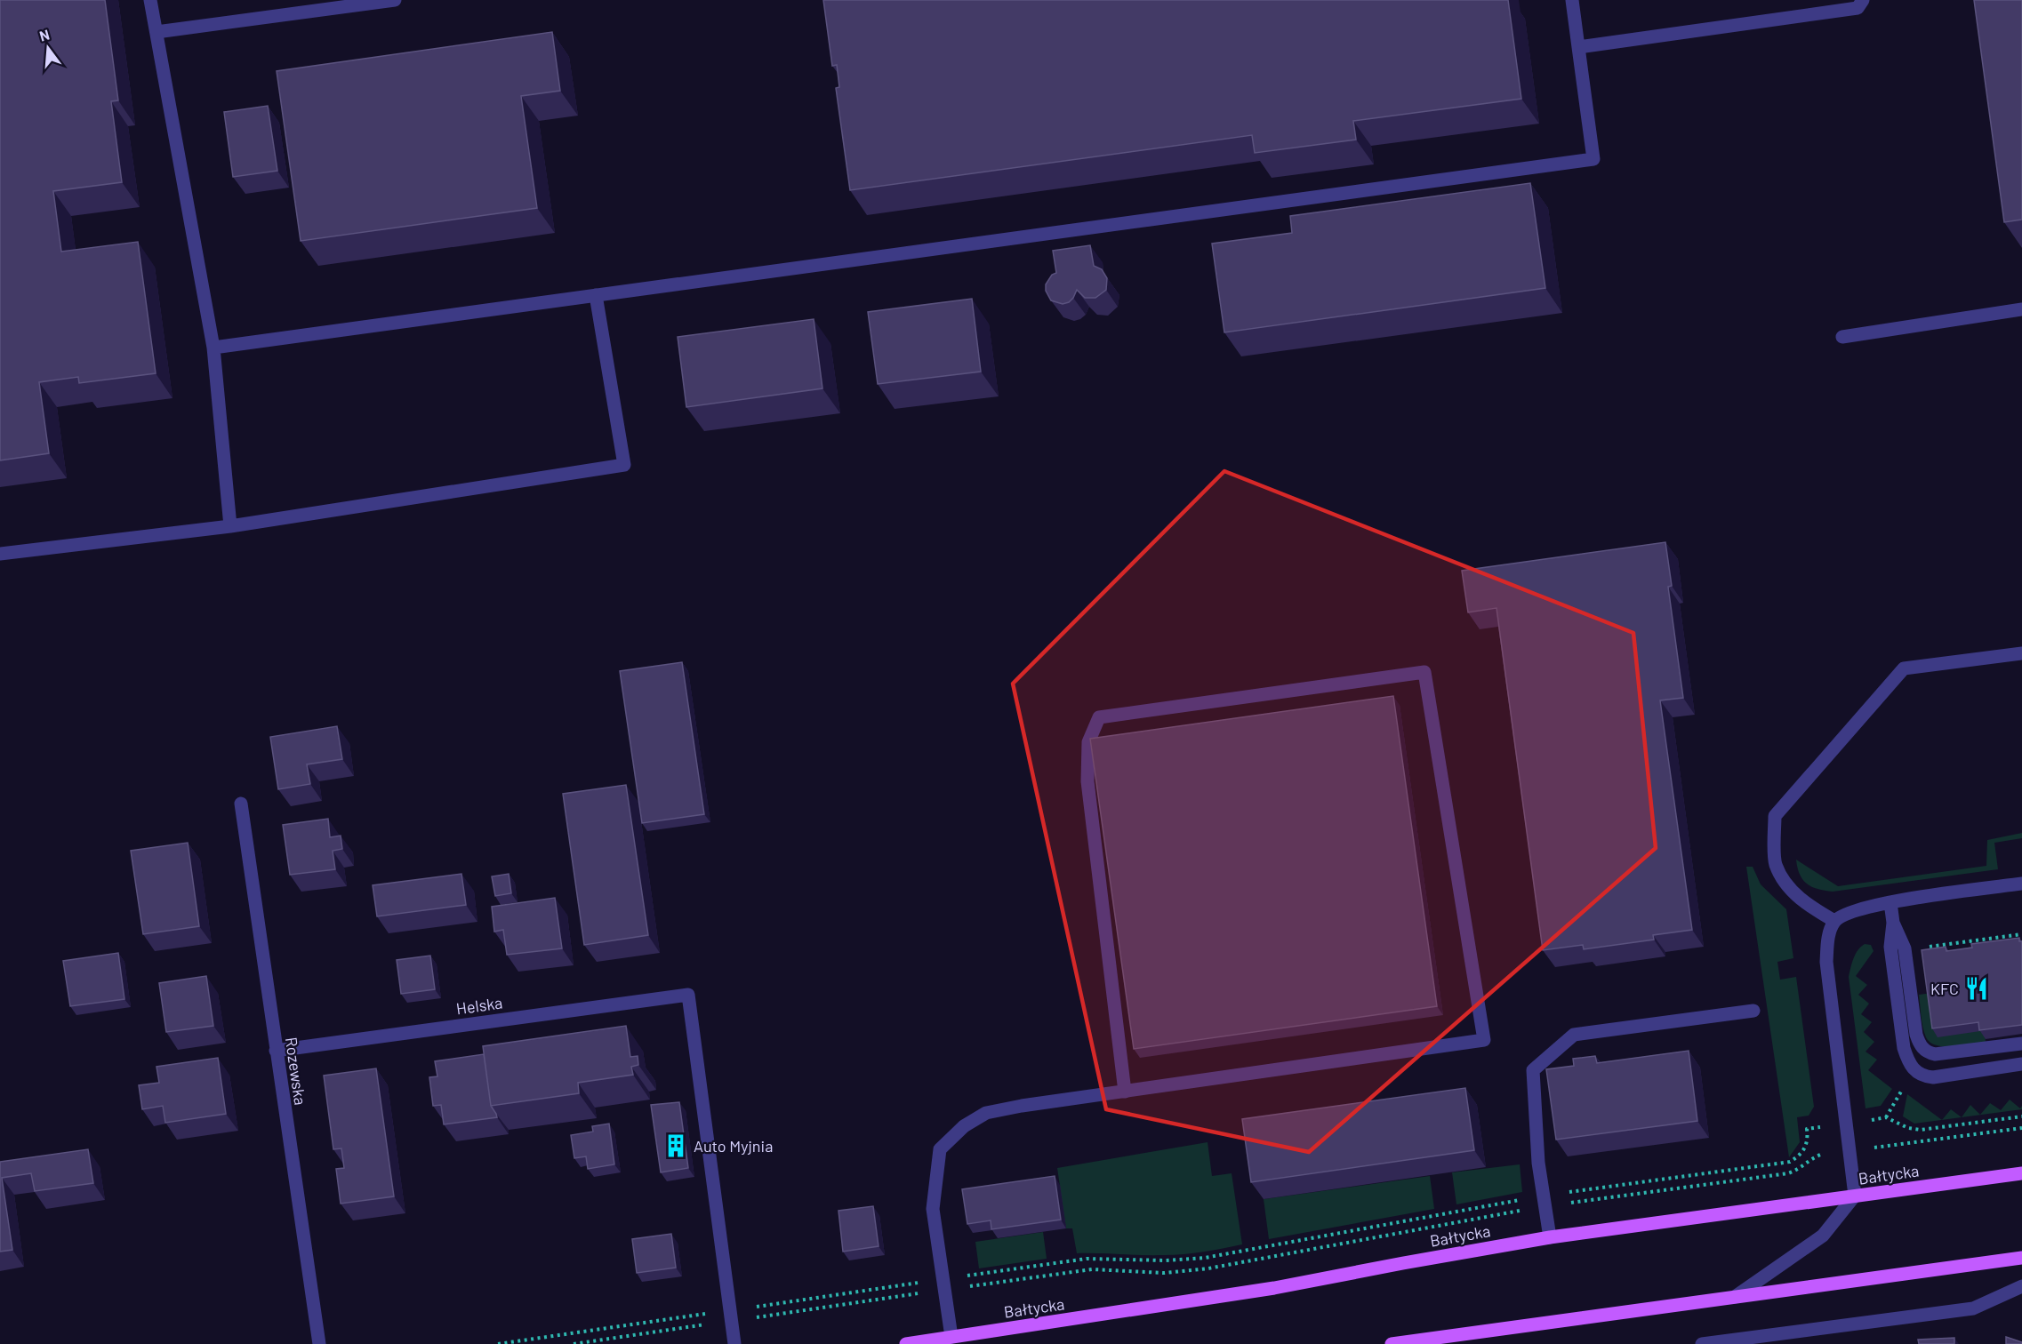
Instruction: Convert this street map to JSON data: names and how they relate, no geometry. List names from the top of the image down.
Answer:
{
  "streets": {
    "main road": ["Bałtycka"],
    "street": ["Helska", "Rozewska"]
  },
  "crossings": [
    ["Helska", "Rozewska"]
  ],
  "places": {
    "restaurant": ["KFC"],
    "building": ["Auto Myjnia"]
  },
  "north": "top"
}
